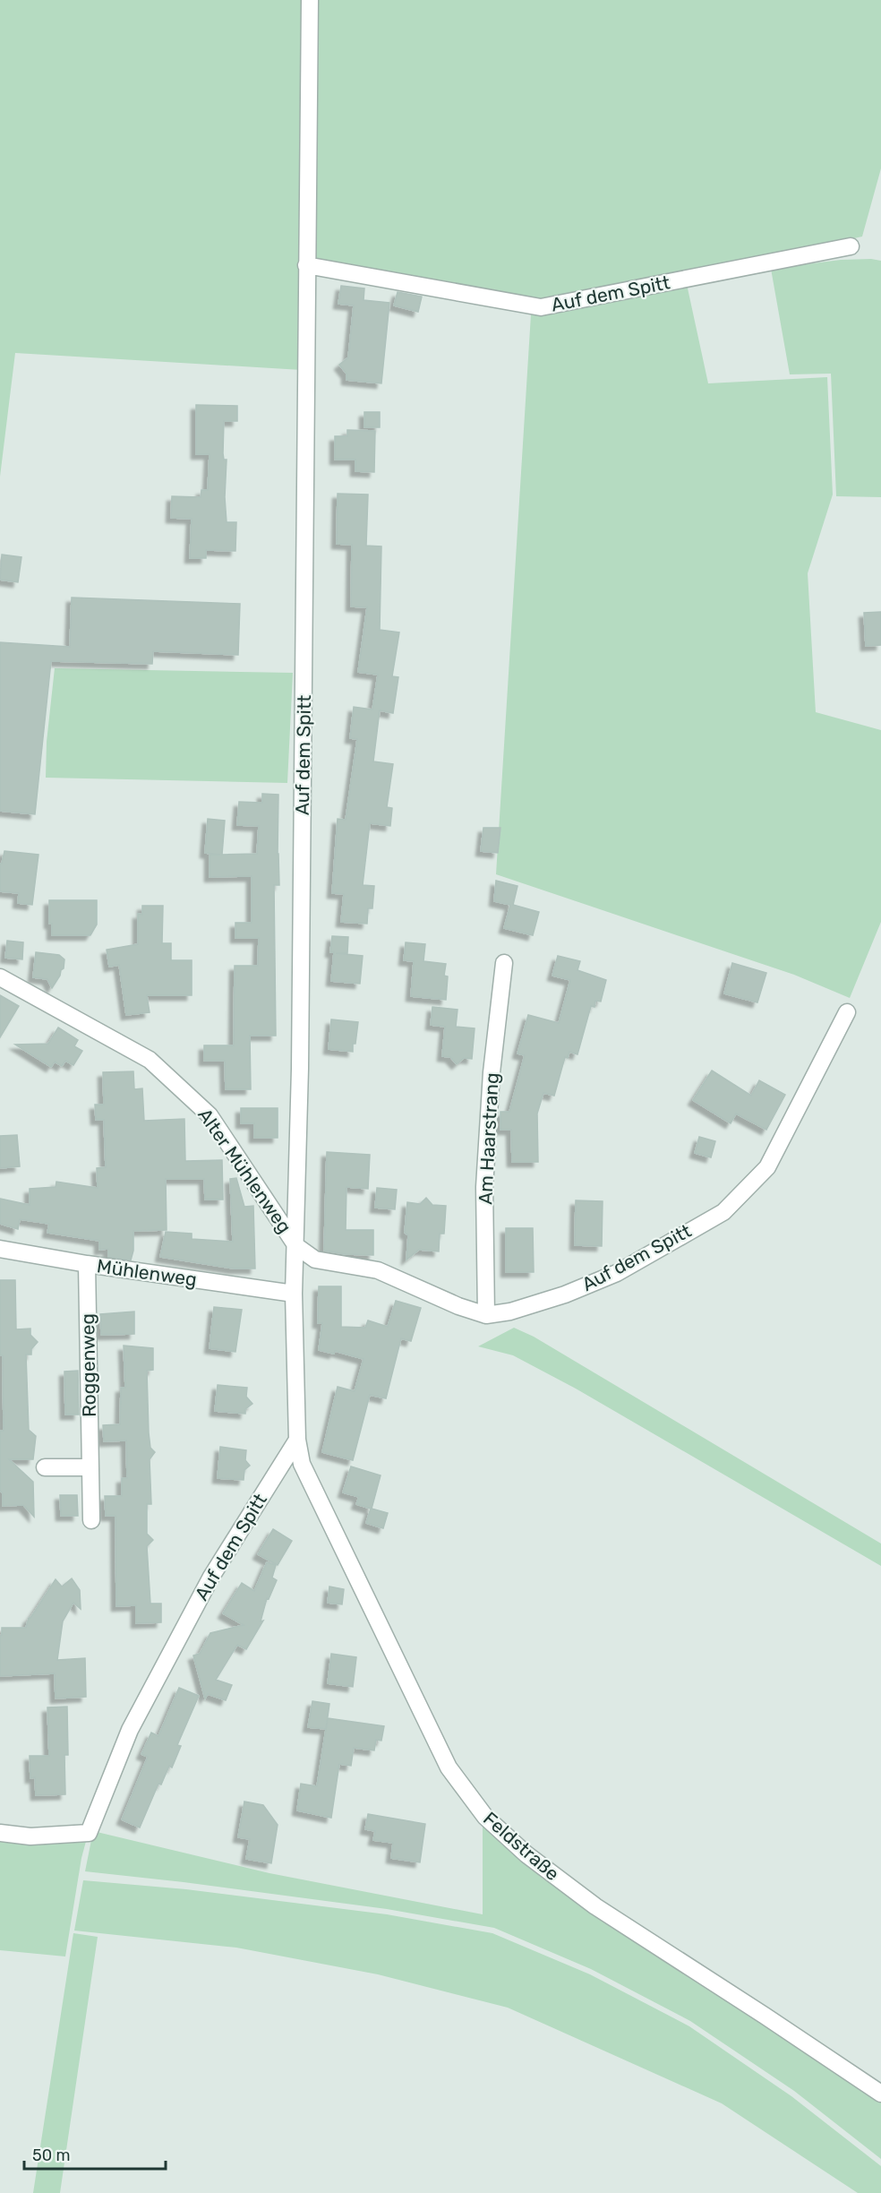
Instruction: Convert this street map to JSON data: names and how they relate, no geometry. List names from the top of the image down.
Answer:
{
  "streets": {
    "street": [
      "Auf dem Spitt",
      "Am Haarstrang",
      "Alter Mühlenweg",
      "Mühlenweg",
      "Roggenweg",
      "Feldstraße"
    ]
  },
  "crossings": [
    ["Auf dem Spitt", "Am Haarstrang"],
    ["Auf dem Spitt", "Alter Mühlenweg"],
    ["Auf dem Spitt", "Mühlenweg"],
    ["Auf dem Spitt", "Feldstraße"],
    ["Mühlenweg", "Roggenweg"]
  ],
  "scale_bar": "50 m"
}
